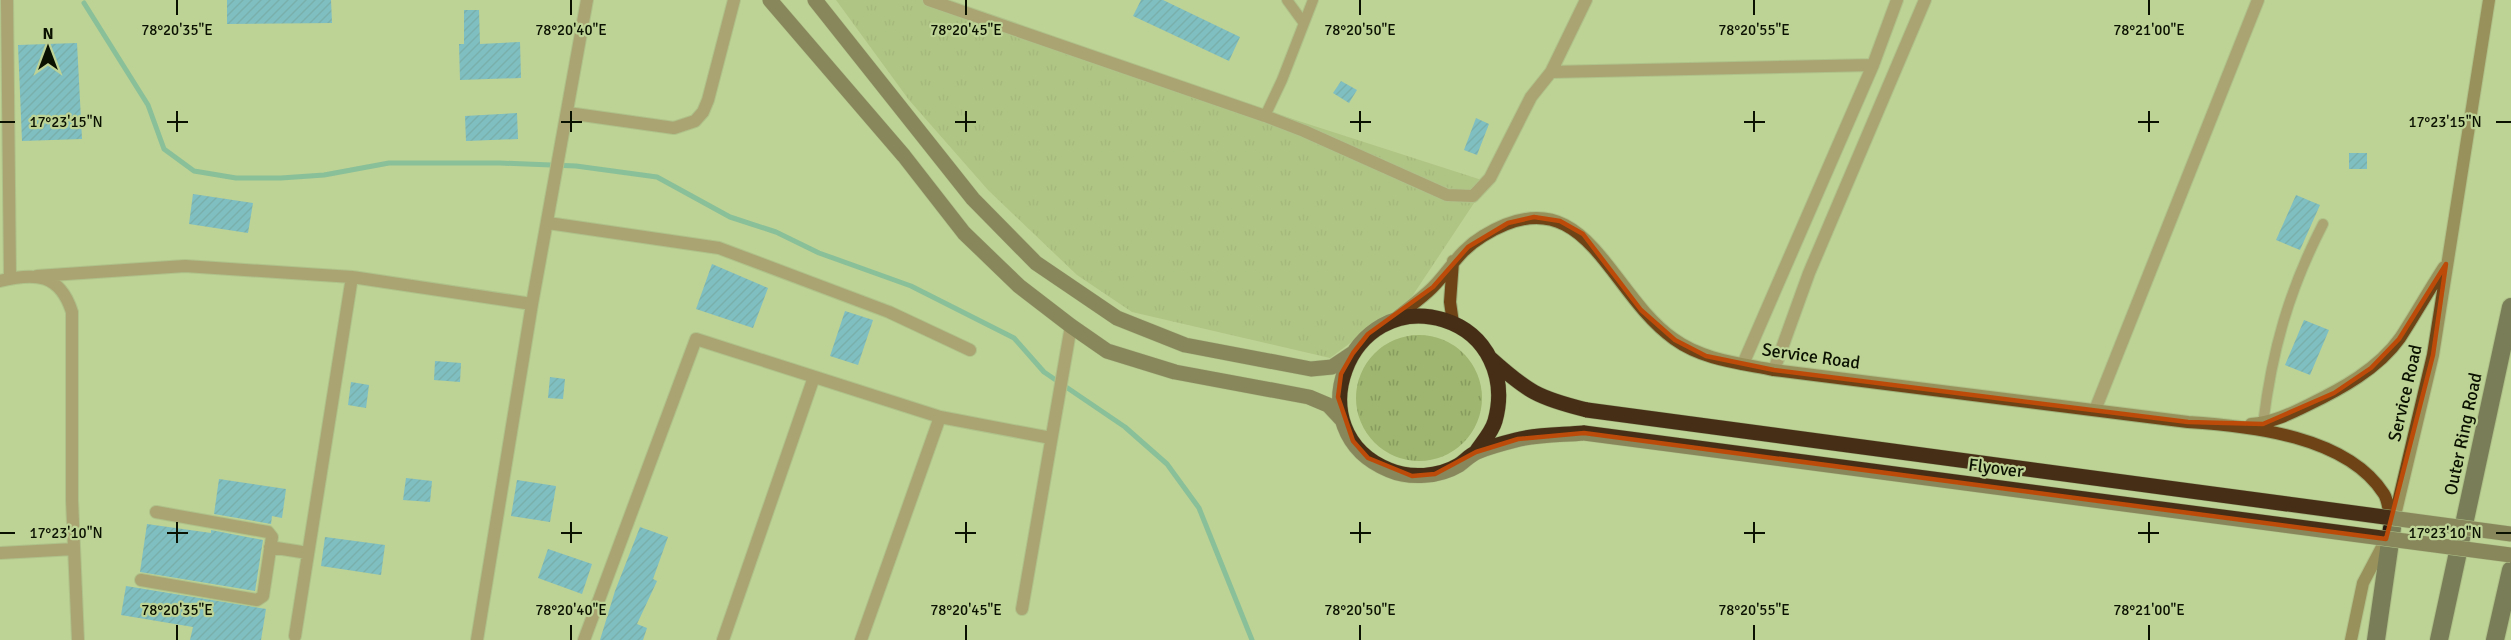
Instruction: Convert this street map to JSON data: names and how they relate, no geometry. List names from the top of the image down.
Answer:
{
  "streets": {
    "highway": ["Outer Ring Road"],
    "main road": ["Service Road", "Flyover"]
  },
  "crossings": [
    ["Service Road", "Flyover"]
  ],
  "north": "top",
  "coordinates": [
    "78°20'35\"E",
    "78°20'40\"E",
    "78°20'45\"E",
    "78°20'50\"E",
    "78°20'55\"E",
    "78°21'00\"E",
    "17°23'15\"N",
    "17°23'10\"N"
  ]
}
